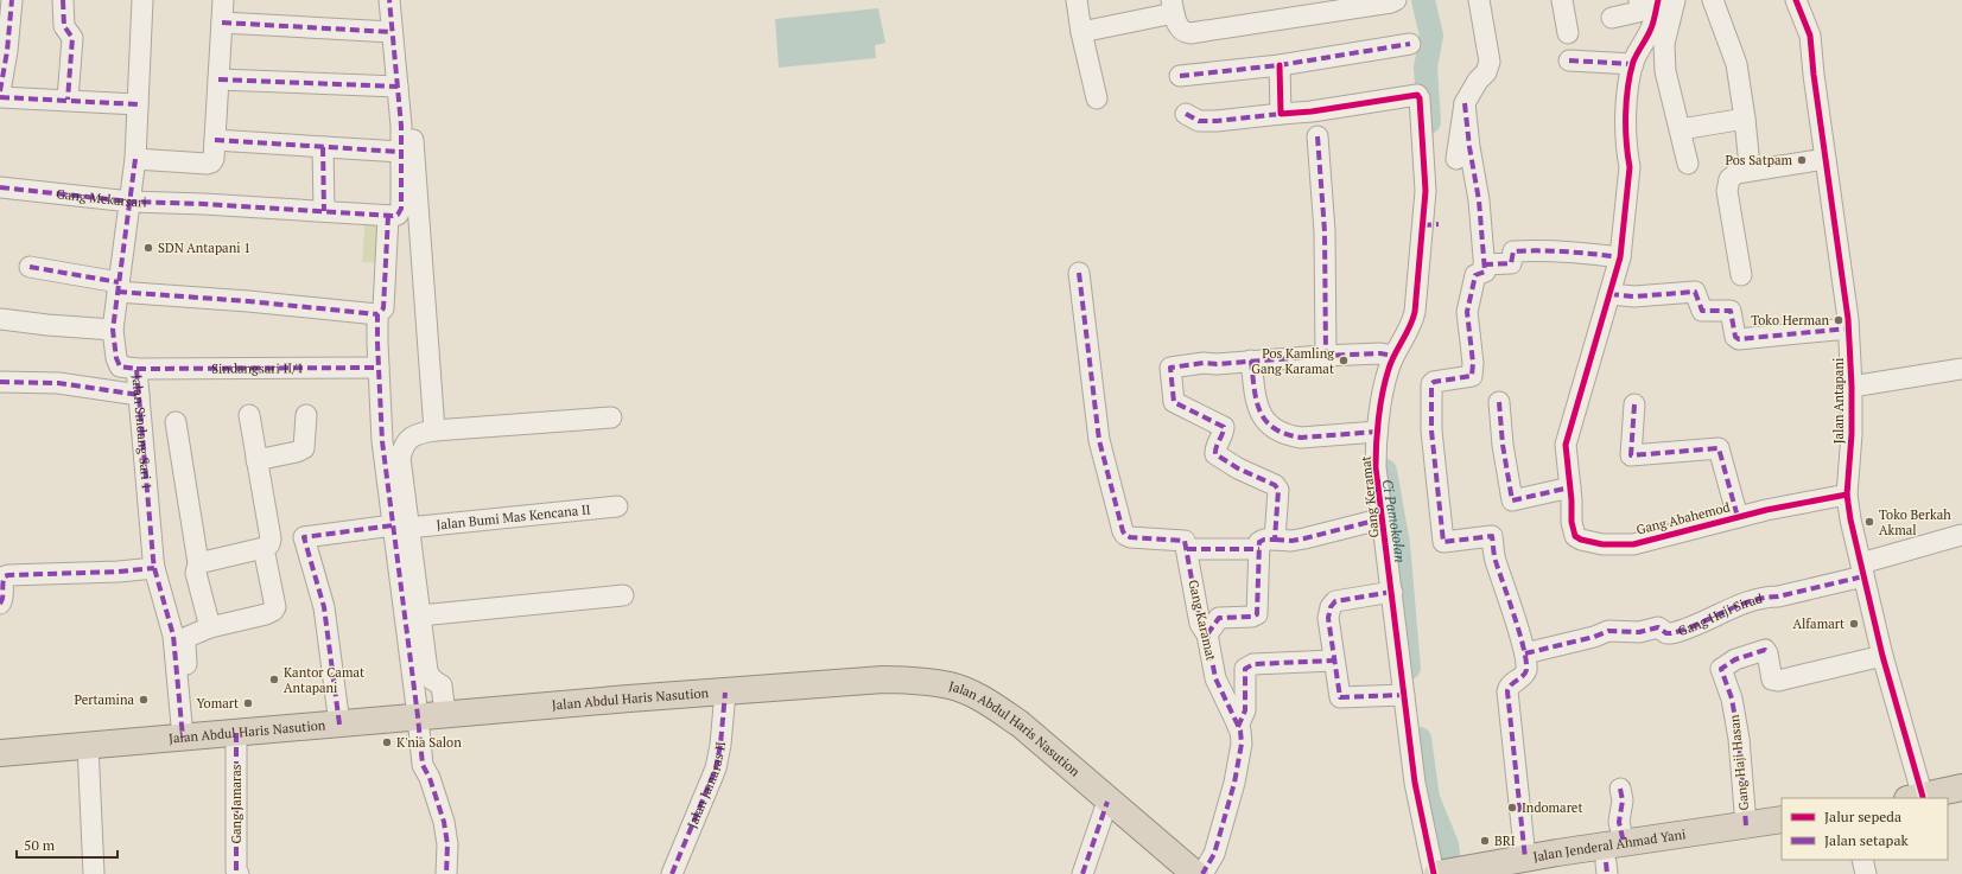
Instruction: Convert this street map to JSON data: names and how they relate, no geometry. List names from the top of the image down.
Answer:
{
  "streets": {
    "highway": ["Jalan Abdul Haris Nasution", "Jalan Jenderal Ahmad Yani"],
    "street": [
      "Gang Mekarsari",
      "Sindangsari II/1",
      "Jalan Antapani",
      "Jalan Sindang Sari 1",
      "Gang Keramat",
      "Jalan Bumi Mas Kencana II",
      "Gang Abahemod",
      "Gang Haji Sirad",
      "Gang Karamat",
      "Gang Haji Hasan",
      "Jalan Jamaras II",
      "Gang Jamaras"
    ]
  },
  "crossings": [
    ["Gang Mekarsari", "Jalan Sindang Sari 1"],
    ["Sindangsari II/1", "Jalan Sindang Sari 1"],
    ["Jalan Antapani", "Gang Abahemod"],
    ["Jalan Antapani", "Gang Haji Sirad"],
    ["Jalan Antapani", "Gang Haji Hasan"],
    ["Jalan Sindang Sari 1", "Jalan Abdul Haris Nasution"],
    ["Gang Keramat", "Jalan Jenderal Ahmad Yani"],
    ["Jalan Bumi Mas Kencana II", "Jalan Abdul Haris Nasution"],
    ["Jalan Abdul Haris Nasution", "Jalan Jamaras II"],
    ["Jalan Abdul Haris Nasution", "Gang Jamaras"],
    ["Gang Haji Hasan", "Jalan Jenderal Ahmad Yani"]
  ],
  "water": ["Ci Pamokolan"],
  "places": [
    "Pos Satpam",
    "SDN Antapani 1",
    "Toko Herman",
    "Pos Kamling Gang Karamat",
    "Toko Berkah Akmal",
    "Alfamart",
    "Kantor Camat Antapani",
    "Pertamina",
    "Yomart",
    "K'nia Salon",
    "Indomaret",
    "BRI"
  ],
  "legend": ["Jalur sepeda", "Jalan setapak"],
  "scale_bar": "50 m"
}
